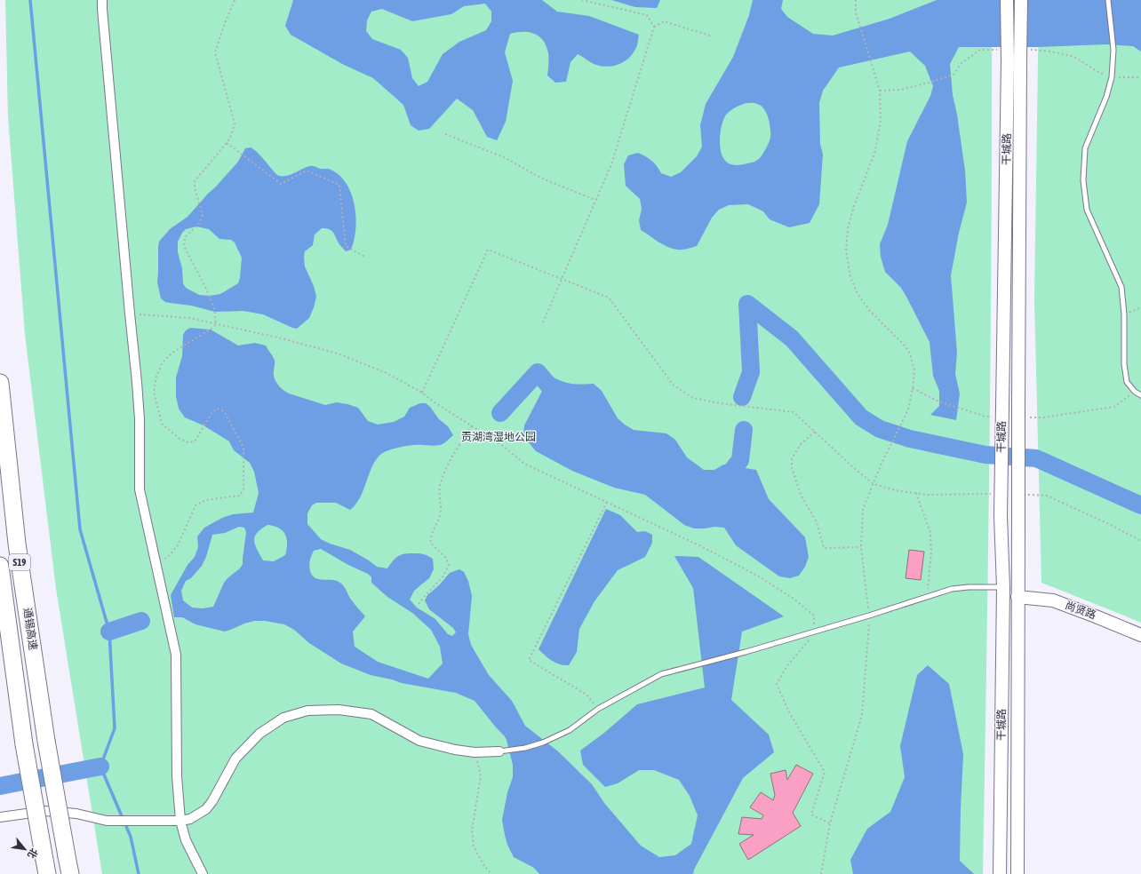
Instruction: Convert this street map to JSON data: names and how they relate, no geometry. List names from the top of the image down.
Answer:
{
  "streets": {
    "highway": ["S19", "通锡高速"],
    "street": ["干城路", "尚贤路"]
  },
  "crossings": [
    ["干城路", "尚贤路"]
  ],
  "parks": ["贡湖湾湿地公园"],
  "north": "bottom right"
}
